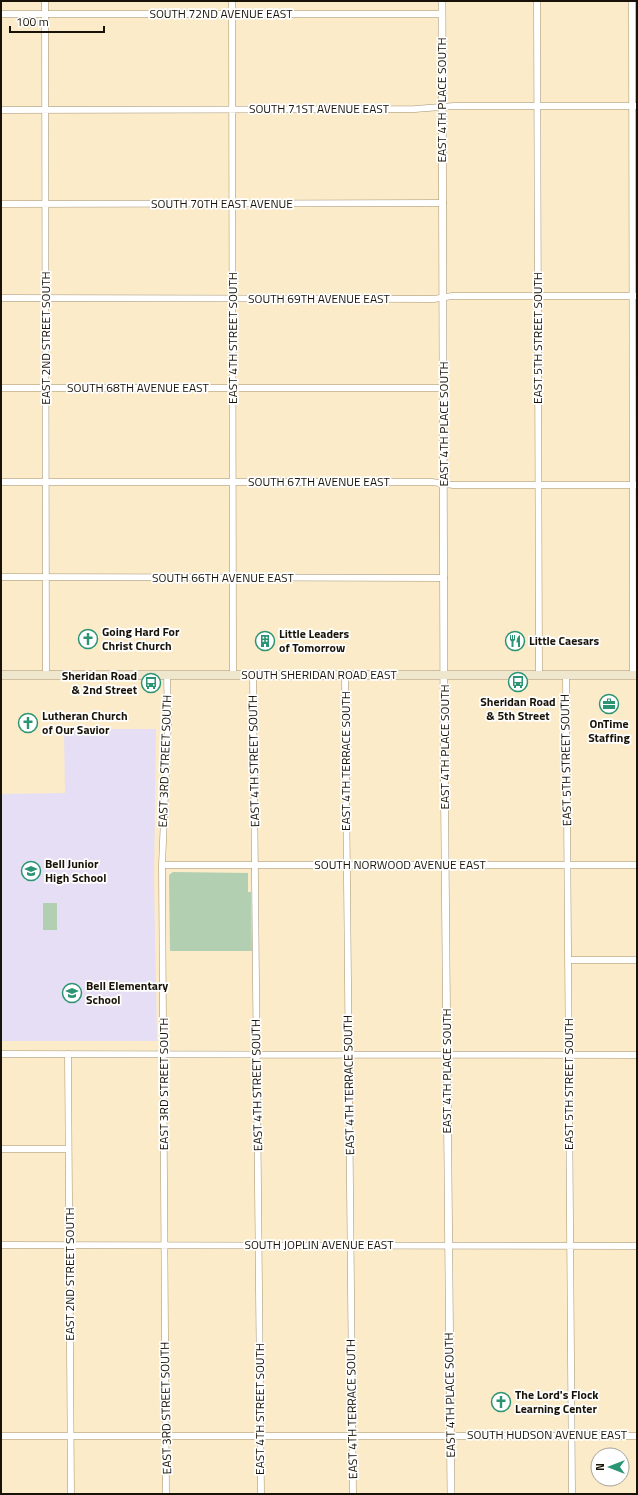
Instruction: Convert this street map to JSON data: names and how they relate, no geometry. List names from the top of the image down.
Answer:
{
  "streets": {
    "main road": ["SOUTH SHERIDAN ROAD EAST"],
    "street": [
      "SOUTH 72ND AVENUE EAST",
      "EAST 4TH PLACE SOUTH",
      "SOUTH 71ST AVENUE EAST",
      "SOUTH 70TH EAST AVENUE",
      "SOUTH 69TH AVENUE EAST",
      "EAST 2ND STREET SOUTH",
      "EAST 4TH STREET SOUTH",
      "EAST 5TH STREET SOUTH",
      "SOUTH 68TH AVENUE EAST",
      "SOUTH 67TH AVENUE EAST",
      "SOUTH 66TH AVENUE EAST",
      "EAST 3RD STREET SOUTH",
      "EAST 4TH TERRACE SOUTH",
      "SOUTH NORWOOD AVENUE EAST",
      "SOUTH JOPLIN AVENUE EAST",
      "SOUTH HUDSON AVENUE EAST"
    ]
  },
  "crossings": [
    ["SOUTH 72ND AVENUE EAST", "EAST 4TH PLACE SOUTH"],
    ["SOUTH 72ND AVENUE EAST", "EAST 2ND STREET SOUTH"],
    ["SOUTH 72ND AVENUE EAST", "EAST 4TH STREET SOUTH"],
    ["EAST 4TH PLACE SOUTH", "SOUTH 71ST AVENUE EAST"],
    ["EAST 4TH PLACE SOUTH", "SOUTH 70TH EAST AVENUE"],
    ["EAST 4TH PLACE SOUTH", "SOUTH 69TH AVENUE EAST"],
    ["EAST 4TH PLACE SOUTH", "SOUTH 68TH AVENUE EAST"],
    ["EAST 4TH PLACE SOUTH", "SOUTH 67TH AVENUE EAST"],
    ["EAST 4TH PLACE SOUTH", "SOUTH 66TH AVENUE EAST"],
    ["EAST 4TH PLACE SOUTH", "SOUTH SHERIDAN ROAD EAST"],
    ["EAST 4TH PLACE SOUTH", "SOUTH NORWOOD AVENUE EAST"],
    ["EAST 4TH PLACE SOUTH", "SOUTH JOPLIN AVENUE EAST"],
    ["EAST 4TH PLACE SOUTH", "SOUTH HUDSON AVENUE EAST"],
    ["SOUTH 71ST AVENUE EAST", "EAST 2ND STREET SOUTH"],
    ["SOUTH 71ST AVENUE EAST", "EAST 4TH STREET SOUTH"],
    ["SOUTH 71ST AVENUE EAST", "EAST 5TH STREET SOUTH"],
    ["SOUTH 70TH EAST AVENUE", "EAST 2ND STREET SOUTH"],
    ["SOUTH 70TH EAST AVENUE", "EAST 4TH STREET SOUTH"],
    ["SOUTH 69TH AVENUE EAST", "EAST 2ND STREET SOUTH"],
    ["SOUTH 69TH AVENUE EAST", "EAST 4TH STREET SOUTH"],
    ["SOUTH 69TH AVENUE EAST", "EAST 5TH STREET SOUTH"],
    ["EAST 2ND STREET SOUTH", "SOUTH 68TH AVENUE EAST"],
    ["EAST 2ND STREET SOUTH", "SOUTH 67TH AVENUE EAST"],
    ["EAST 2ND STREET SOUTH", "SOUTH 66TH AVENUE EAST"],
    ["EAST 2ND STREET SOUTH", "SOUTH SHERIDAN ROAD EAST"],
    ["EAST 2ND STREET SOUTH", "SOUTH JOPLIN AVENUE EAST"],
    ["EAST 2ND STREET SOUTH", "SOUTH HUDSON AVENUE EAST"],
    ["EAST 4TH STREET SOUTH", "SOUTH 68TH AVENUE EAST"],
    ["EAST 4TH STREET SOUTH", "SOUTH 67TH AVENUE EAST"],
    ["EAST 4TH STREET SOUTH", "SOUTH 66TH AVENUE EAST"],
    ["EAST 4TH STREET SOUTH", "SOUTH SHERIDAN ROAD EAST"],
    ["EAST 4TH STREET SOUTH", "SOUTH NORWOOD AVENUE EAST"],
    ["EAST 4TH STREET SOUTH", "SOUTH JOPLIN AVENUE EAST"],
    ["EAST 4TH STREET SOUTH", "SOUTH HUDSON AVENUE EAST"],
    ["EAST 5TH STREET SOUTH", "SOUTH 67TH AVENUE EAST"],
    ["EAST 5TH STREET SOUTH", "SOUTH SHERIDAN ROAD EAST"],
    ["EAST 5TH STREET SOUTH", "SOUTH NORWOOD AVENUE EAST"],
    ["EAST 5TH STREET SOUTH", "SOUTH JOPLIN AVENUE EAST"],
    ["EAST 5TH STREET SOUTH", "SOUTH HUDSON AVENUE EAST"],
    ["SOUTH SHERIDAN ROAD EAST", "EAST 3RD STREET SOUTH"],
    ["SOUTH SHERIDAN ROAD EAST", "EAST 4TH TERRACE SOUTH"],
    ["EAST 3RD STREET SOUTH", "SOUTH NORWOOD AVENUE EAST"],
    ["EAST 3RD STREET SOUTH", "SOUTH JOPLIN AVENUE EAST"],
    ["EAST 3RD STREET SOUTH", "SOUTH HUDSON AVENUE EAST"],
    ["EAST 4TH TERRACE SOUTH", "SOUTH NORWOOD AVENUE EAST"],
    ["EAST 4TH TERRACE SOUTH", "SOUTH JOPLIN AVENUE EAST"],
    ["EAST 4TH TERRACE SOUTH", "SOUTH HUDSON AVENUE EAST"]
  ],
  "places": {
    "church": ["Going Hard For Christ Church", "Lutheran Church of Our Savior", "The Lord's Flock Learning Center"],
    "building": ["Little Leaders of Tomorrow"],
    "restaurant": ["Little Caesars"],
    "bus stop": ["Sheridan Road & 5th Street", "Sheridan Road & 2nd Street"],
    "office": ["OnTime Staffing"],
    "school or university": ["Bell Junior High School", "Bell Elementary School"]
  },
  "scale_bar": "100 m",
  "north": "left"
}
